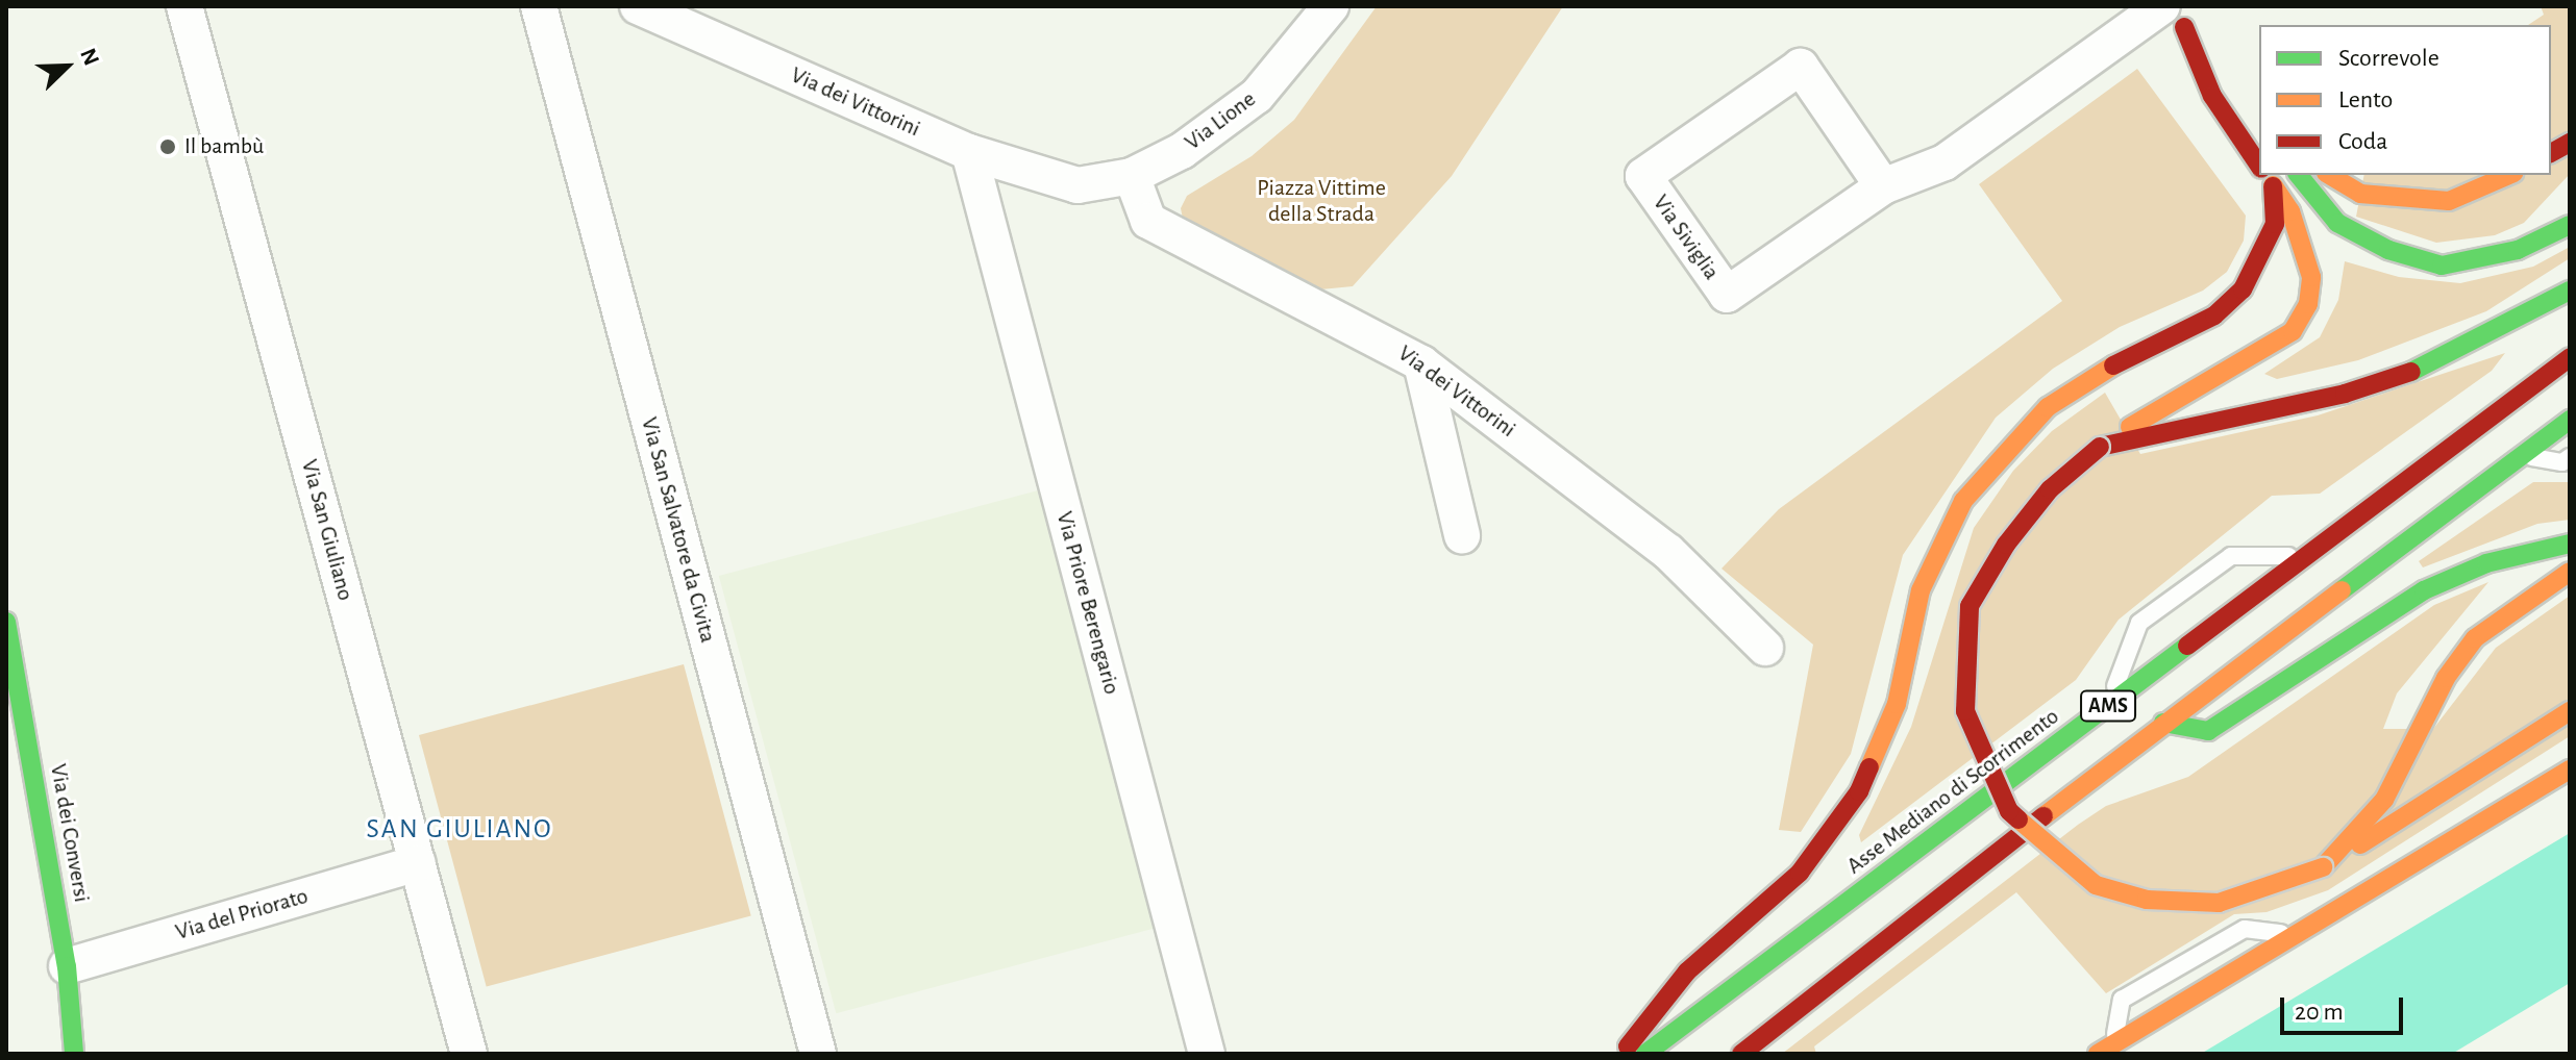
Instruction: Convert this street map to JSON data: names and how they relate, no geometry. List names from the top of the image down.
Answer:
{
  "streets": {
    "main road": ["AMS", "Asse Mediano di Scorrimento", "Via dei Conversi"],
    "street": [
      "Via dei Vittorini",
      "Via Lione",
      "Via Siviglia",
      "Via San Giuliano",
      "Via San Salvatore da Civita",
      "Via Priore Berengario",
      "Via del Priorato"
    ]
  },
  "crossings": [
    ["Via dei Vittorini", "Via Lione"],
    ["Via dei Vittorini", "Via Priore Berengario"],
    ["Via San Giuliano", "Via del Priorato"],
    ["Via dei Conversi", "Via del Priorato"]
  ],
  "districts": ["SAN GIULIANO"],
  "parks": ["Piazza Vittime della Strada"],
  "places": ["Il bambù"],
  "legend": ["Scorrevole", "Lento", "Coda"],
  "scale_bar": "20 m",
  "north": "top right"
}
